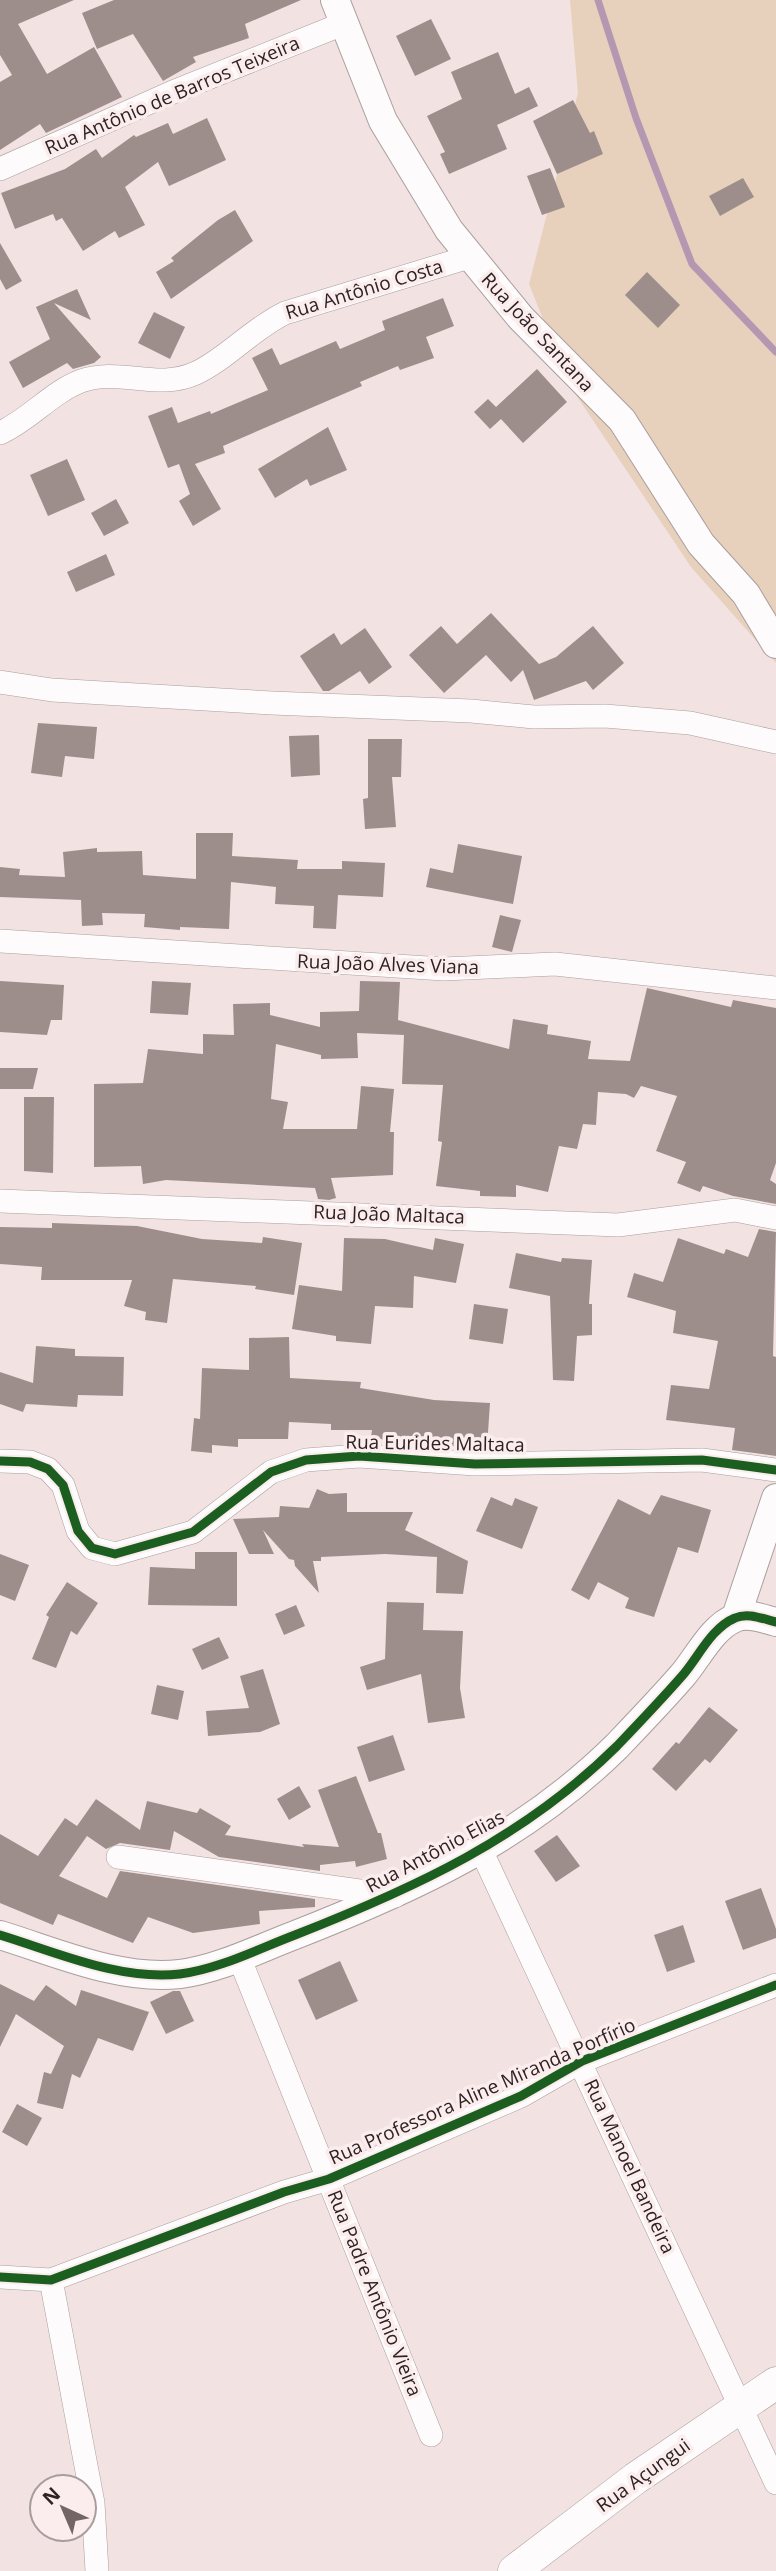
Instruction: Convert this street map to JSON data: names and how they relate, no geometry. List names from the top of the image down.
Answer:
{
  "streets": {
    "main road": ["Rua Açungui"],
    "street": [
      "Rua Antônio de Barros Teixeira",
      "Rua Antônio Costa",
      "Rua João Santana",
      "Rua João Alves Viana",
      "Rua João Maltaca",
      "Rua Eurides Maltaca",
      "Rua Antônio Elias",
      "Rua Professora Aline Miranda Porfírio",
      "Rua Manoel Bandeira",
      "Rua Padre Antônio Vieira"
    ]
  },
  "crossings": [
    ["Rua Antônio de Barros Teixeira", "Rua João Santana"],
    ["Rua Antônio Costa", "Rua João Santana"],
    ["Rua Antônio Elias", "Rua Manoel Bandeira"],
    ["Rua Antônio Elias", "Rua Padre Antônio Vieira"],
    ["Rua Professora Aline Miranda Porfírio", "Rua Manoel Bandeira"],
    ["Rua Professora Aline Miranda Porfírio", "Rua Padre Antônio Vieira"],
    ["Rua Manoel Bandeira", "Rua Açungui"]
  ],
  "north": "top left"
}
